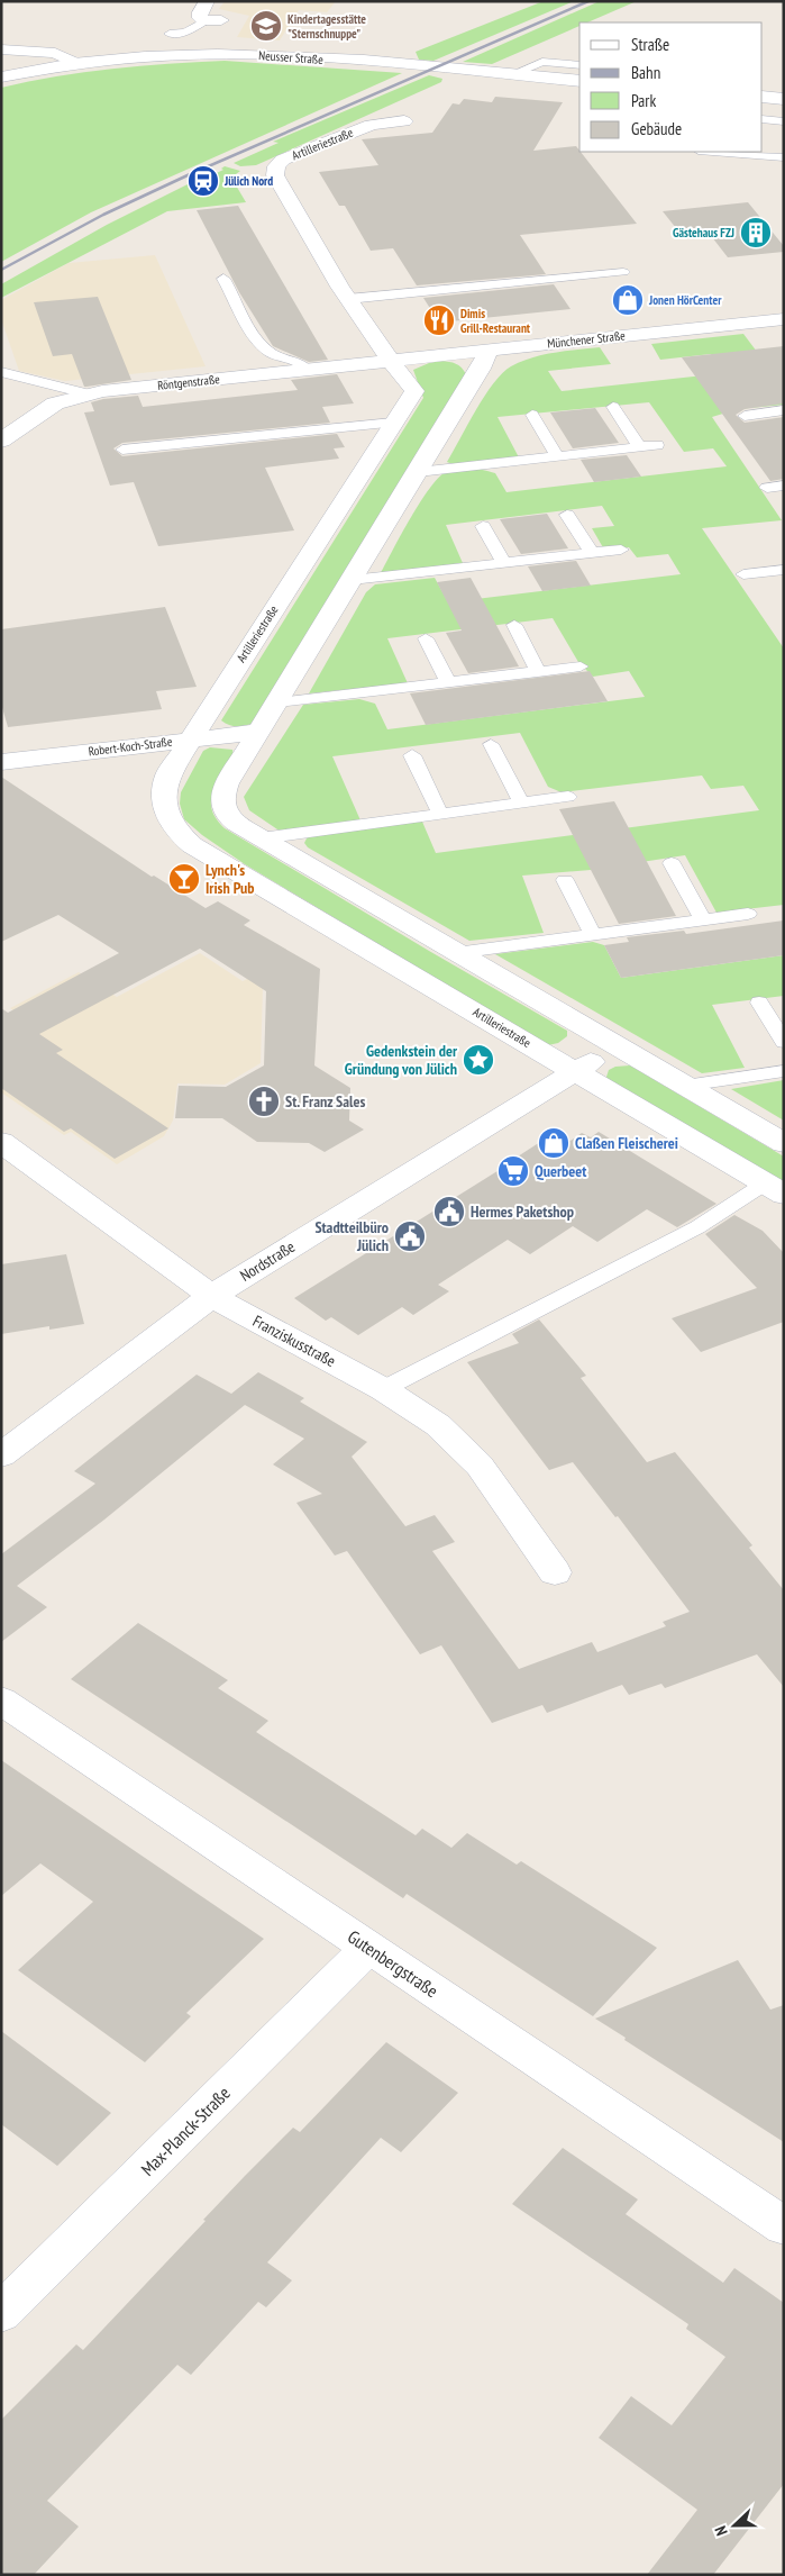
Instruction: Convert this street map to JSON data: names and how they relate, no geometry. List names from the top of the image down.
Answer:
{
  "streets": {
    "street": [
      "Neusser Straße",
      "Artilleriestraße",
      "Münchener Straße",
      "Röntgenstraße",
      "Robert-Koch-Straße",
      "Nordstraße",
      "Franziskusstraße",
      "Gutenbergstraße",
      "Max-Planck-Straße"
    ]
  },
  "crossings": [
    ["Artilleriestraße", "Münchener Straße"],
    ["Artilleriestraße", "Röntgenstraße"],
    ["Artilleriestraße", "Robert-Koch-Straße"],
    ["Artilleriestraße", "Nordstraße"],
    ["Münchener Straße", "Röntgenstraße"],
    ["Nordstraße", "Franziskusstraße"],
    ["Gutenbergstraße", "Max-Planck-Straße"]
  ],
  "places": {
    "school or university": ["Kindertagesstätte \"Sternschnuppe\""],
    "station": ["Jülich Nord"],
    "building": ["Gästehaus FZJ"],
    "shop": ["Jonen HörCenter", "Claßen Fleischerei"],
    "restaurant": ["Dimis Grill-Restaurant"],
    "bar": ["Lynch's Irish Pub"],
    "place": ["Gedenkstein der Gründung von Jülich"],
    "church": ["St. Franz Sales"],
    "supermarket": ["Querbeet"],
    "public building": ["Hermes Paketshop", "Stadtteilbüro Jülich"]
  },
  "legend": [
    "Straße",
    "Bahn",
    "Park",
    "Gebäude"
  ],
  "north": "left"
}
